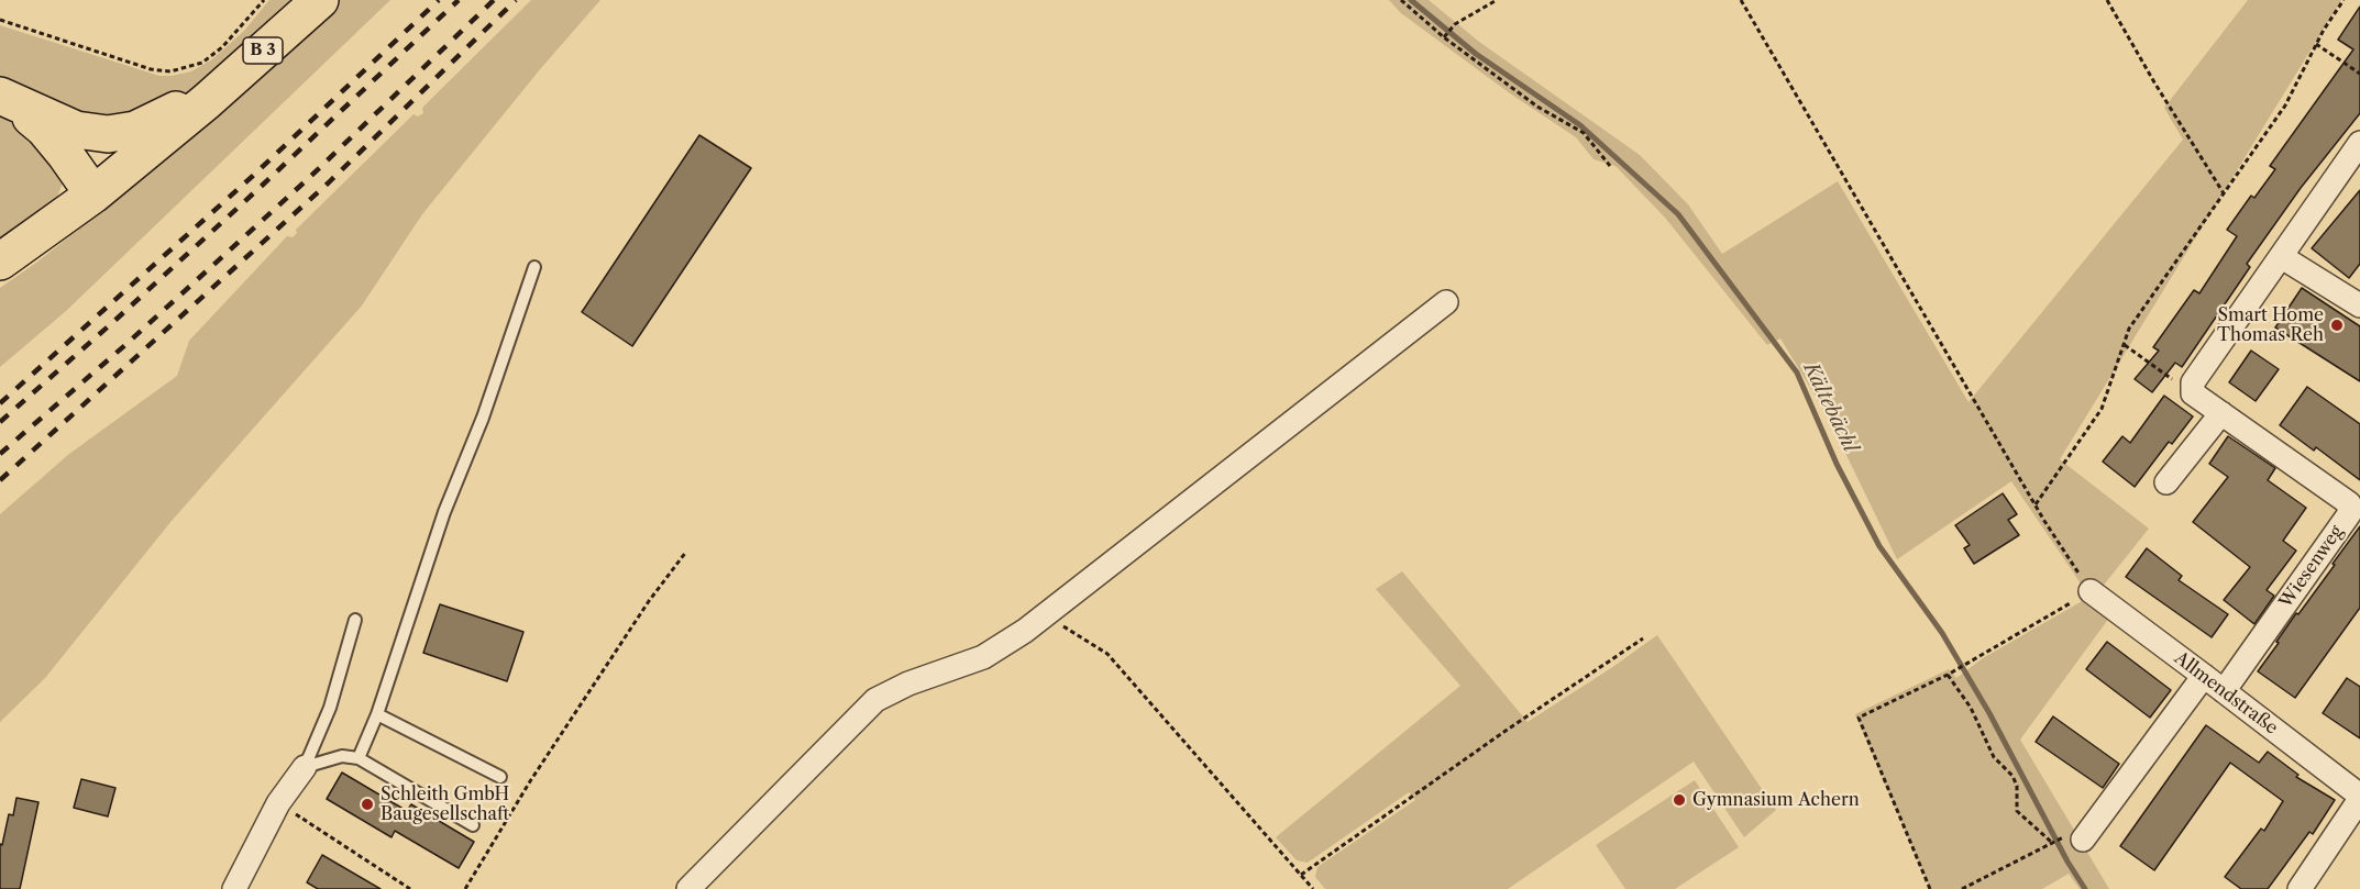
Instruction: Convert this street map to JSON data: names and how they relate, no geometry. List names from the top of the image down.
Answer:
{
  "streets": {
    "main road": ["B 3"],
    "street": ["Wiesenweg", "Allmendstraße"]
  },
  "crossings": [
    ["Wiesenweg", "Allmendstraße"]
  ],
  "water": ["Kältebächl"],
  "places": ["Smart Home Thomas Reh", "Gymnasium Achern", "Schleith GmbH Baugesellschaft"]
}
